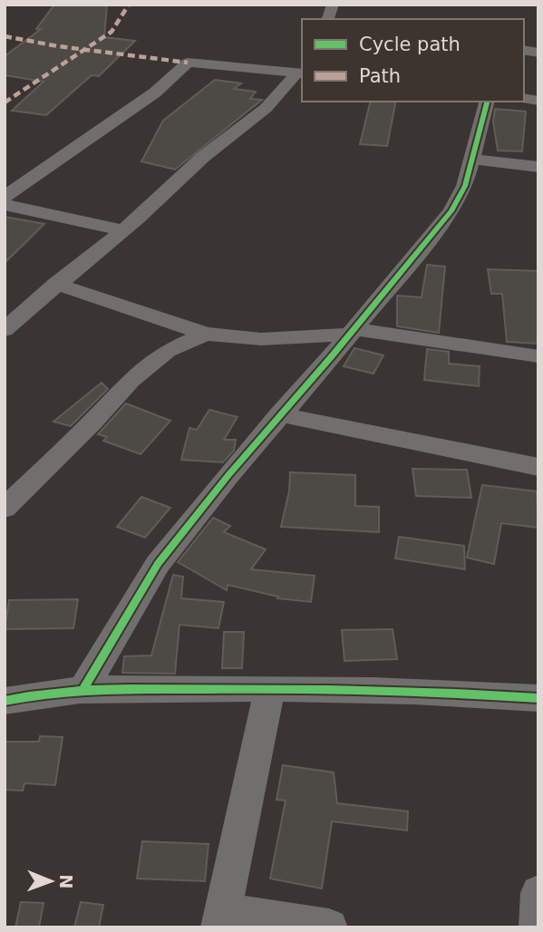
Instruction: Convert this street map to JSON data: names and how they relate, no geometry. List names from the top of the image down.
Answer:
{
  "legend": ["Cycle path", "Path"],
  "north": "right"
}
